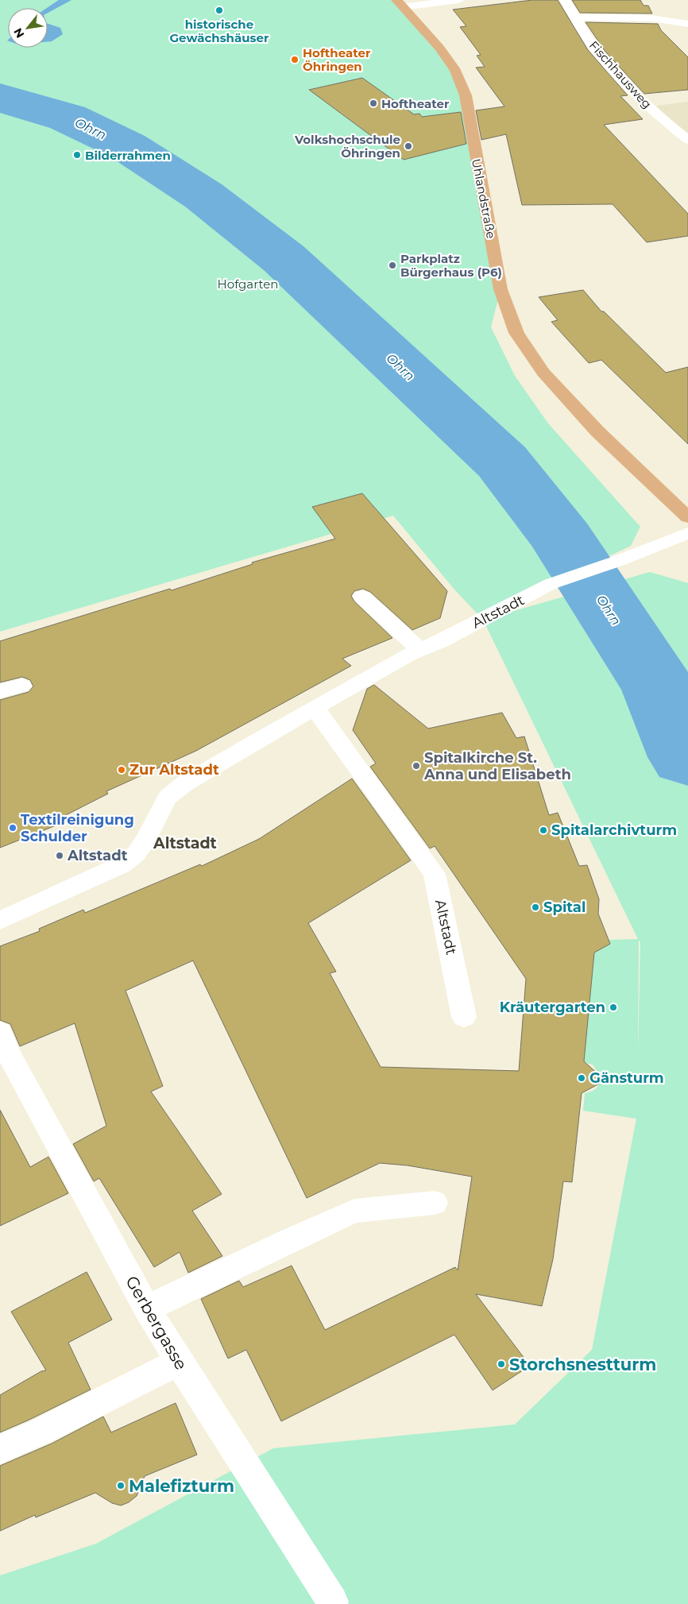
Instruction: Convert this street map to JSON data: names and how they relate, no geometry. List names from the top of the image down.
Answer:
{
  "streets": {
    "main road": ["Uhlandstraße"],
    "street": ["Fischhausweg", "Altstadt", "Gerbergasse"]
  },
  "districts": ["Altstadt"],
  "water": ["Ohrn"],
  "parks": ["Hofgarten"],
  "places": [
    "historische Gewächshäuser",
    "Hoftheater Öhringen",
    "Hoftheater",
    "Volkshochschule Öhringen",
    "Bilderrahmen",
    "Parkplatz Bürgerhaus (P6)",
    "Spitalkirche St. Anna und Elisabeth",
    "Zur Altstadt",
    "Textilreinigung Schulder",
    "Spitalarchivturm",
    "Altstadt",
    "Spital",
    "Kräutergarten",
    "Gänsturm",
    "Storchsnestturm",
    "Malefizturm"
  ],
  "north": "bottom left"
}
